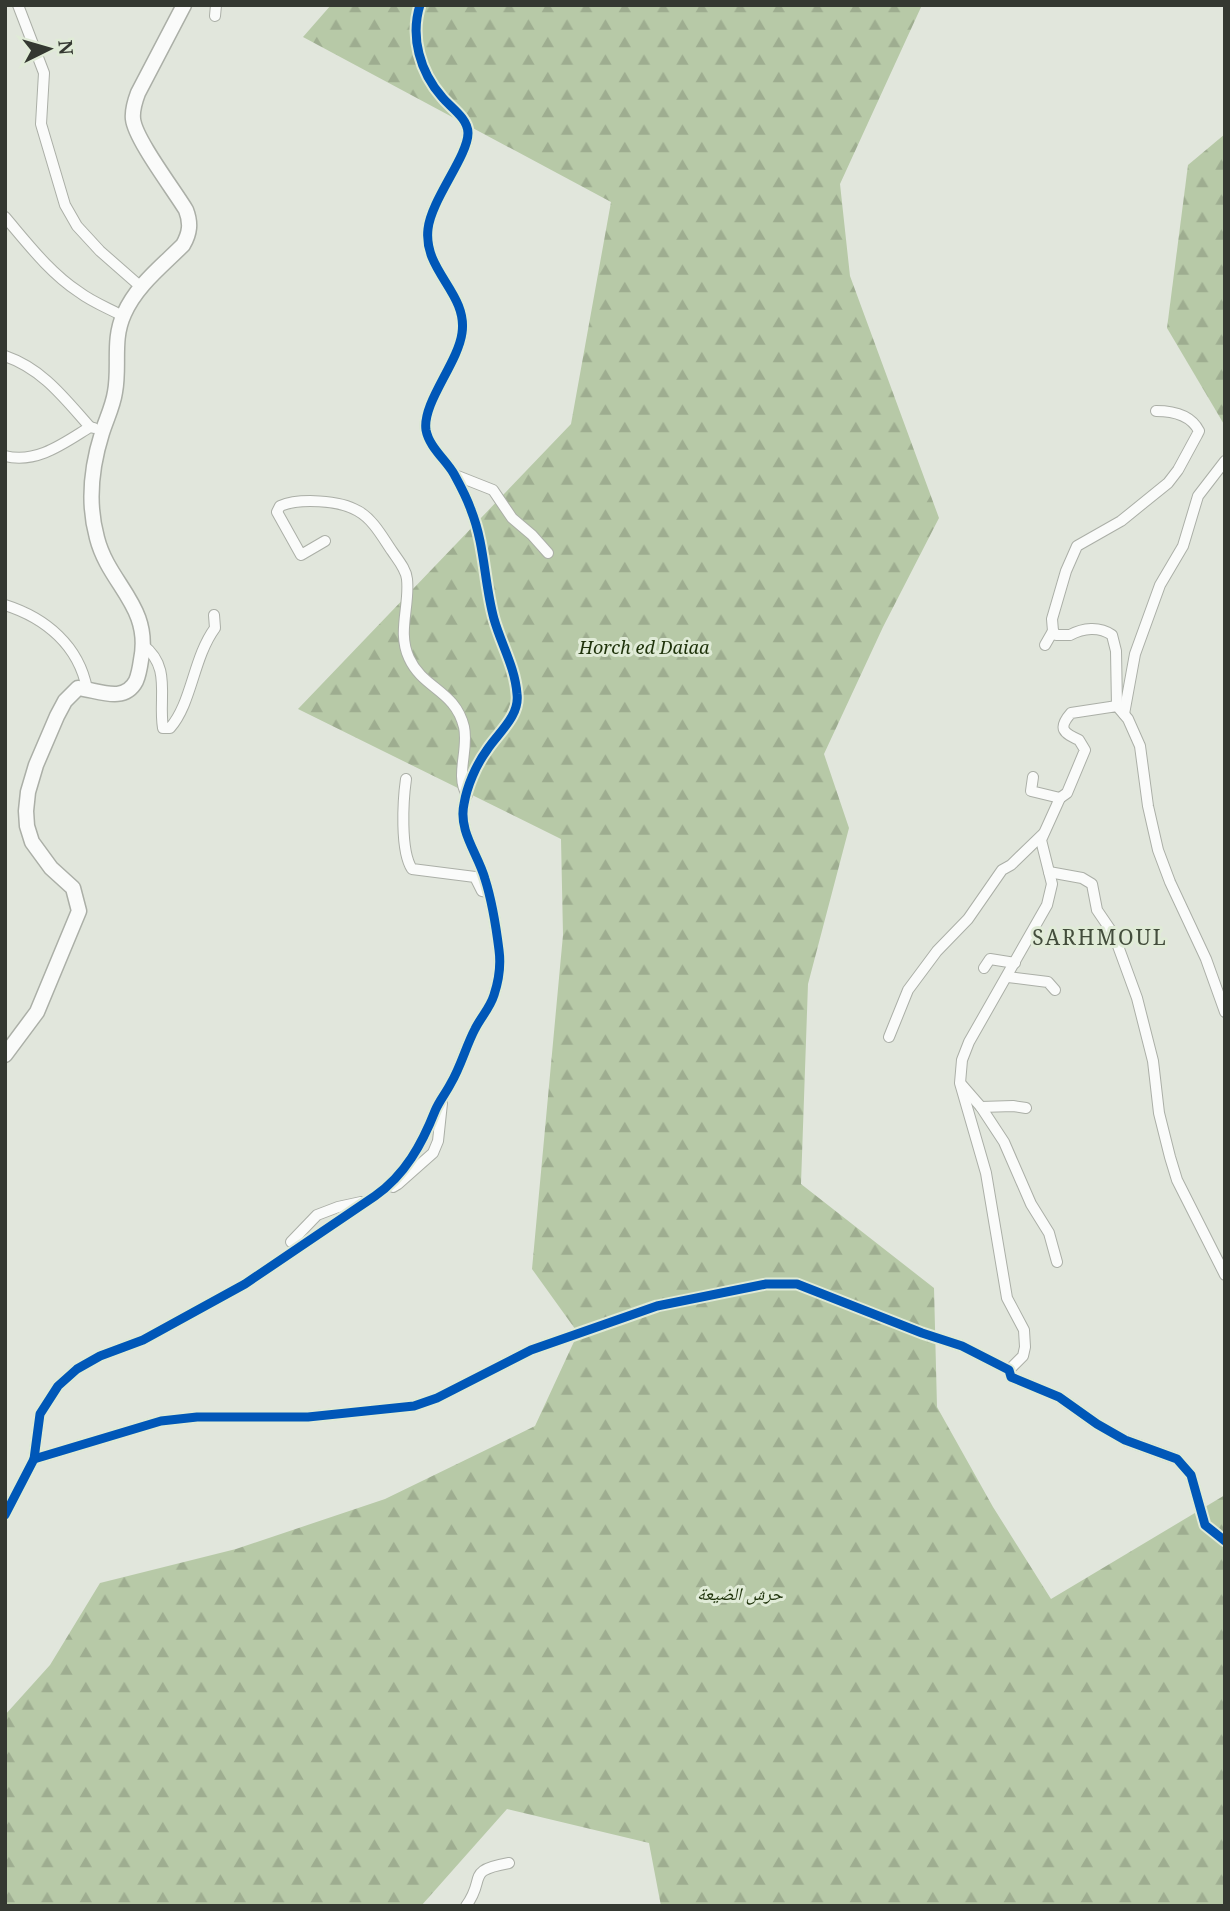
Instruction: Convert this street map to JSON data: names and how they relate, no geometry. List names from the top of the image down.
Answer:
{
  "districts": ["SARHMOUL"],
  "parks": ["Horch ed Daiaa", "حرش الضيعة"],
  "north": "right"
}
